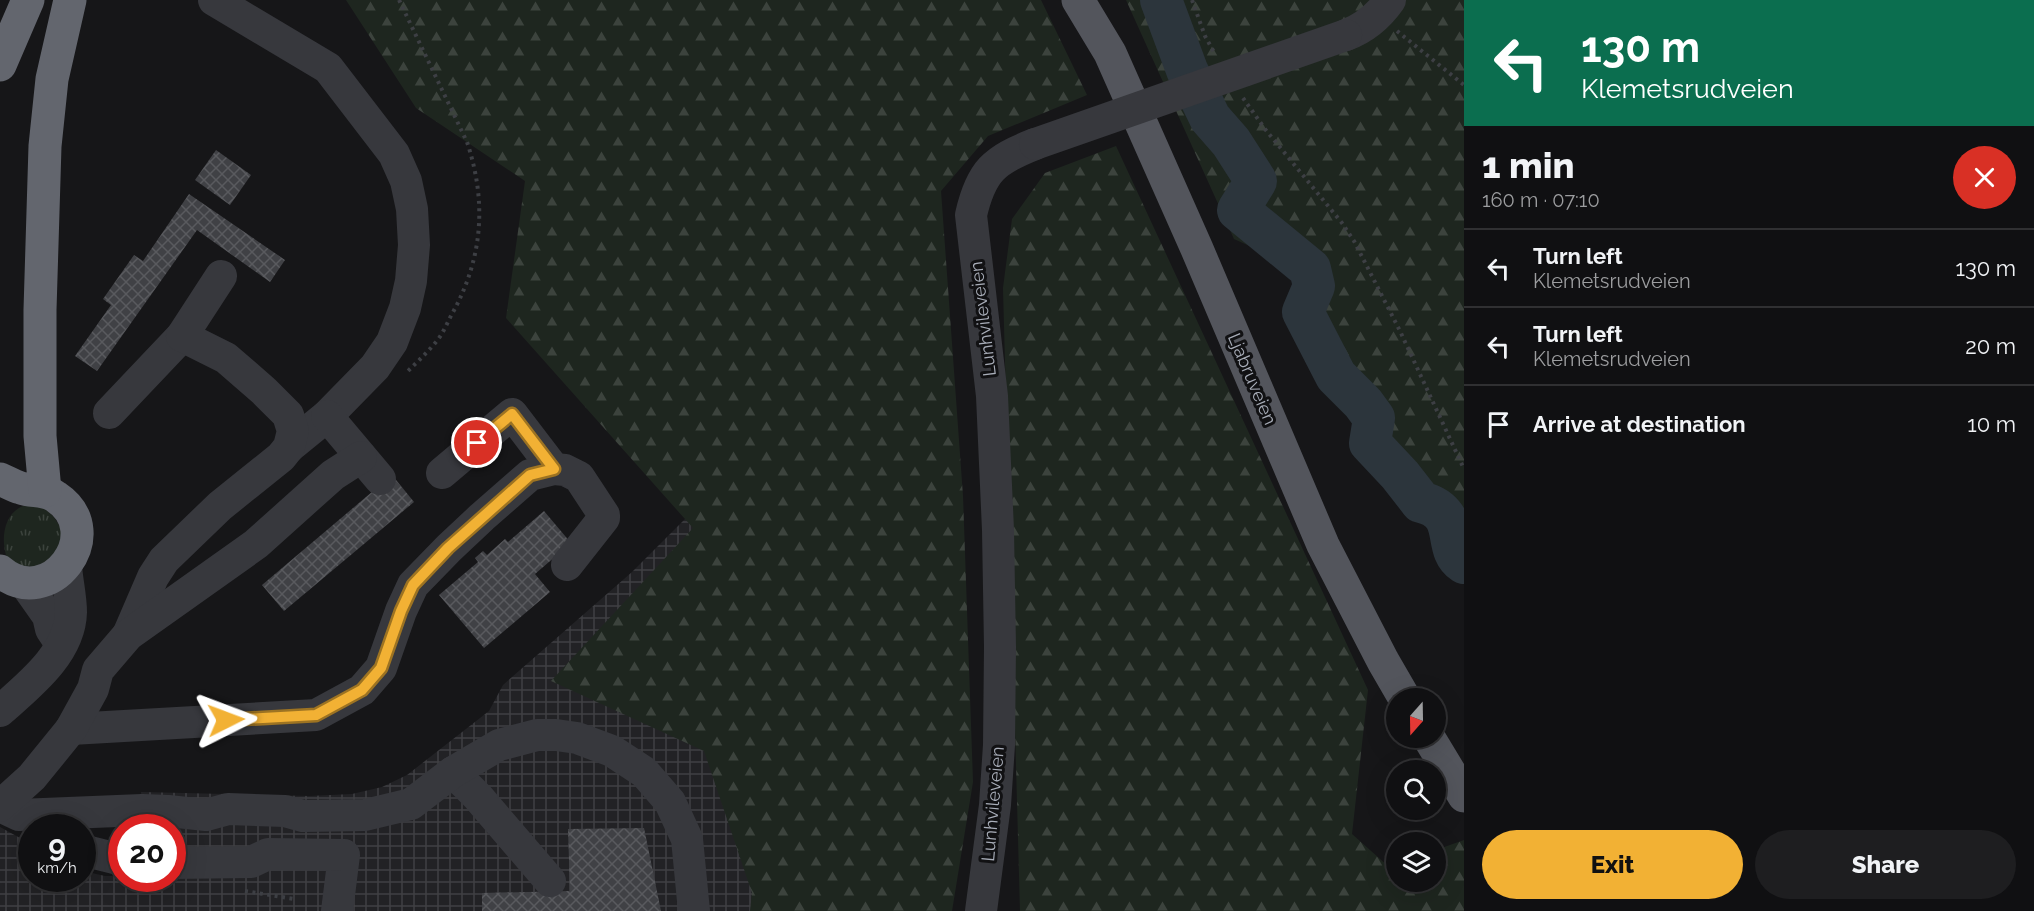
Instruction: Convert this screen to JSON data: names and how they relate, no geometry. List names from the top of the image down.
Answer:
{
  "streets": {
    "main road": ["Ljabruveien"],
    "street": ["Lunhvileveien"]
  },
  "north": "bottom",
  "page": {
    "turn": ["130 m", "Klemetsrudveien"],
    "heading": ["1 min", "160 m · 07:10"],
    "list": [
      {
        "name": "Turn left",
        "note": "Klemetsrudveien",
        "value": "130 m"
      },
      {
        "name": "Turn left",
        "note": "Klemetsrudveien",
        "value": "20 m"
      },
      {
        "name": "Arrive at destination",
        "value": "10 m"
      }
    ],
    "speed": "9 km/h",
    "limit": "20",
    "buttons": ["Exit", "Share"]
  }
}
